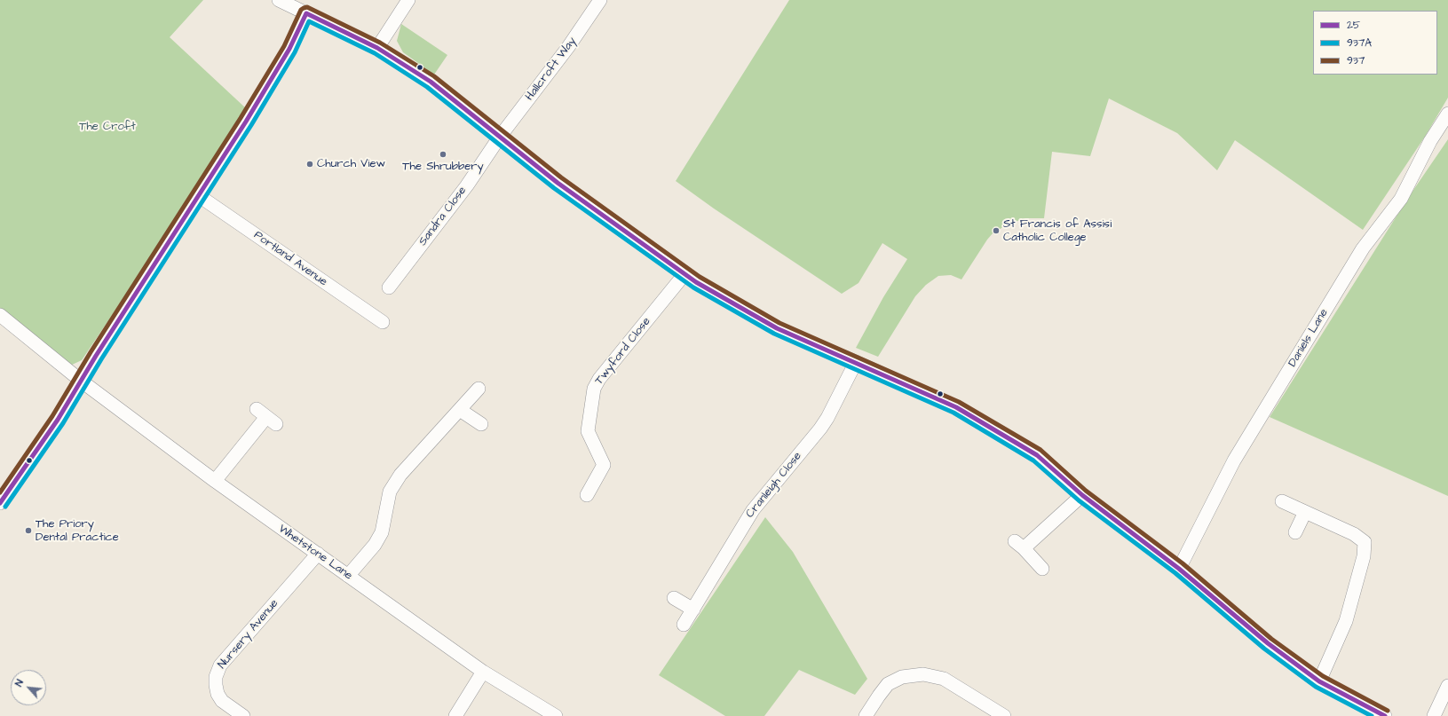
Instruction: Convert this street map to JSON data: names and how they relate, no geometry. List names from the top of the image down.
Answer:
{
  "streets": {
    "street": [
      "Hallcroft Way",
      "Sandra Close",
      "Portland Avenue",
      "Daniels Lane",
      "Twyford Close",
      "Cranleigh Close",
      "Whetstone Lane",
      "Nursery Avenue"
    ]
  },
  "crossings": [
    ["Hallcroft Way", "Sandra Close"],
    ["Whetstone Lane", "Nursery Avenue"]
  ],
  "parks": ["The Croft"],
  "places": [
    "The Shrubbery",
    "Church View",
    "St Francis of Assisi Catholic College",
    "The Priory Dental Practice"
  ],
  "lines": ["transit line 937", "transit line 25", "transit line 937A"],
  "legend": ["25", "937A", "937"],
  "north": "top left"
}
